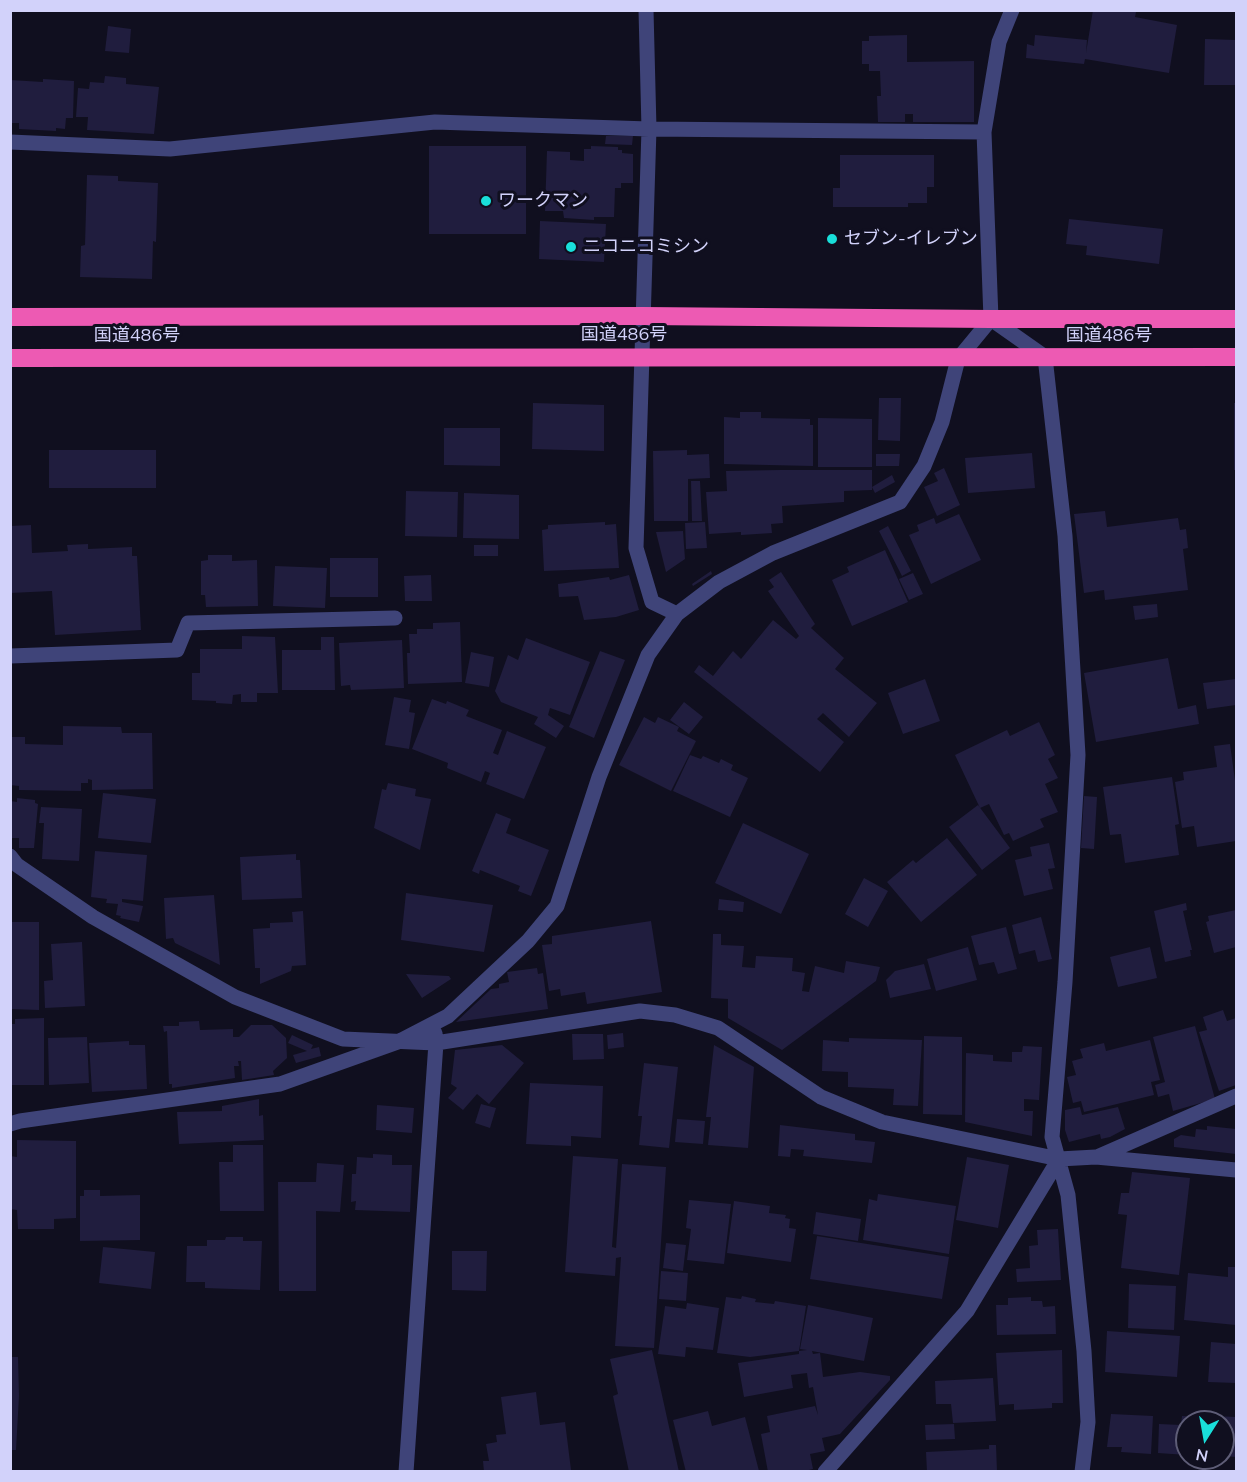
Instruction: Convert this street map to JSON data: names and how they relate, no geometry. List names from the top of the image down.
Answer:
{
  "streets": {
    "highway": ["国道486号"]
  },
  "places": ["ワークマン", "セブン-イレブン", "ニコニコミシン"],
  "north": "bottom"
}
